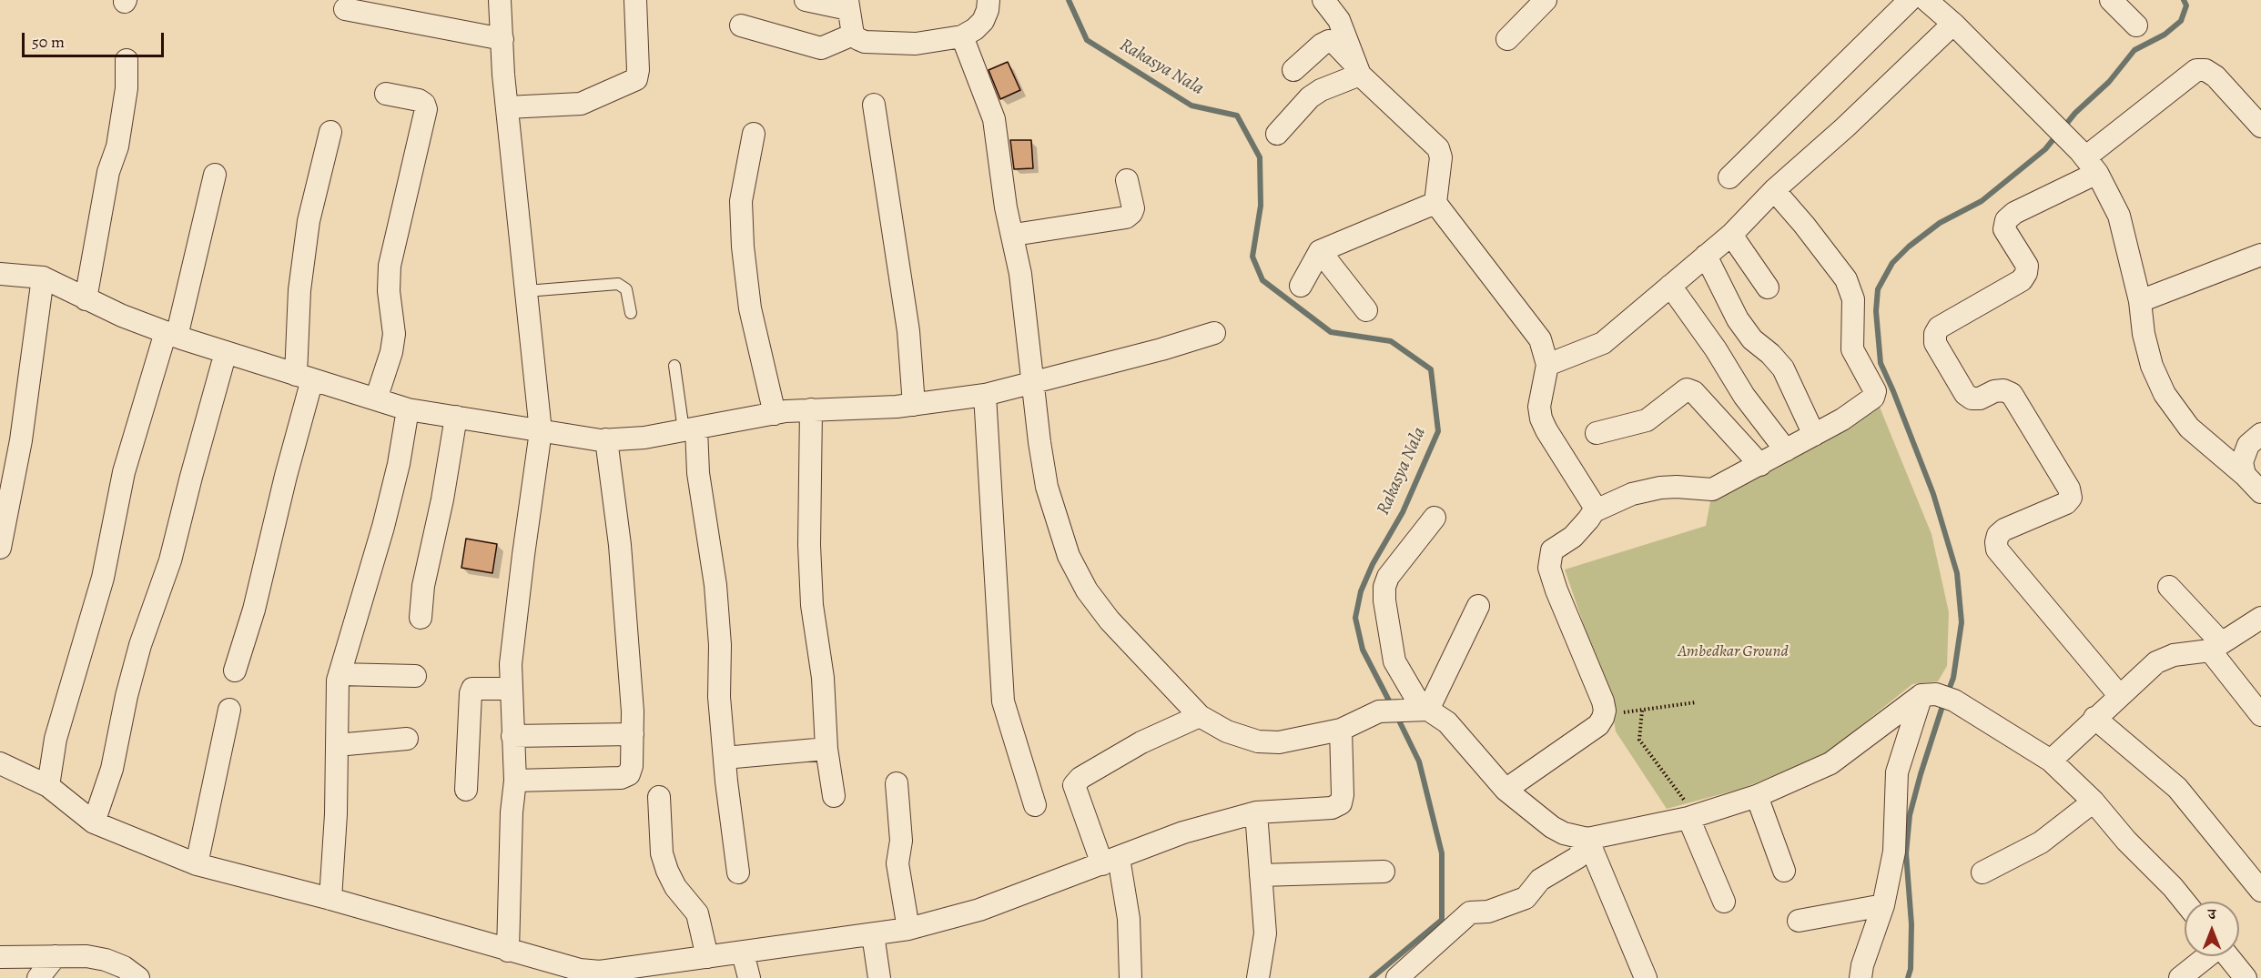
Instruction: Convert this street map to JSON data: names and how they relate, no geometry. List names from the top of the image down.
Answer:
{
  "water": ["Rakasya Nala"],
  "parks": ["Ambedkar Ground"],
  "scale_bar": "50 m",
  "north": "top"
}
